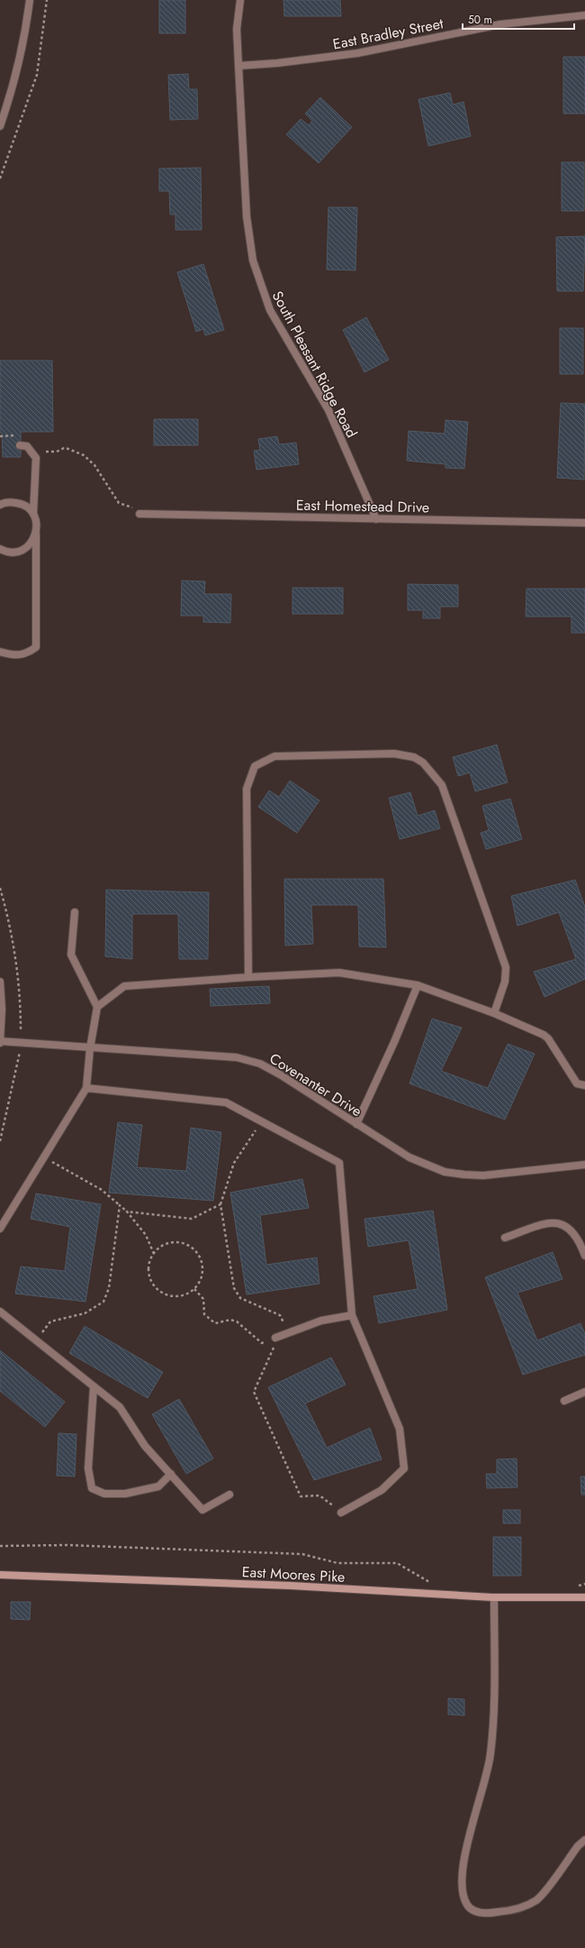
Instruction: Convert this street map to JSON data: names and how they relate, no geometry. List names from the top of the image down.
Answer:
{
  "streets": {
    "main road": ["East Moores Pike"],
    "street": [
      "East Bradley Street",
      "South Pleasant Ridge Road",
      "East Homestead Drive",
      "Covenanter Drive"
    ]
  },
  "crossings": [
    ["East Bradley Street", "South Pleasant Ridge Road"],
    ["South Pleasant Ridge Road", "East Homestead Drive"]
  ],
  "scale_bar": "50 m"
}
